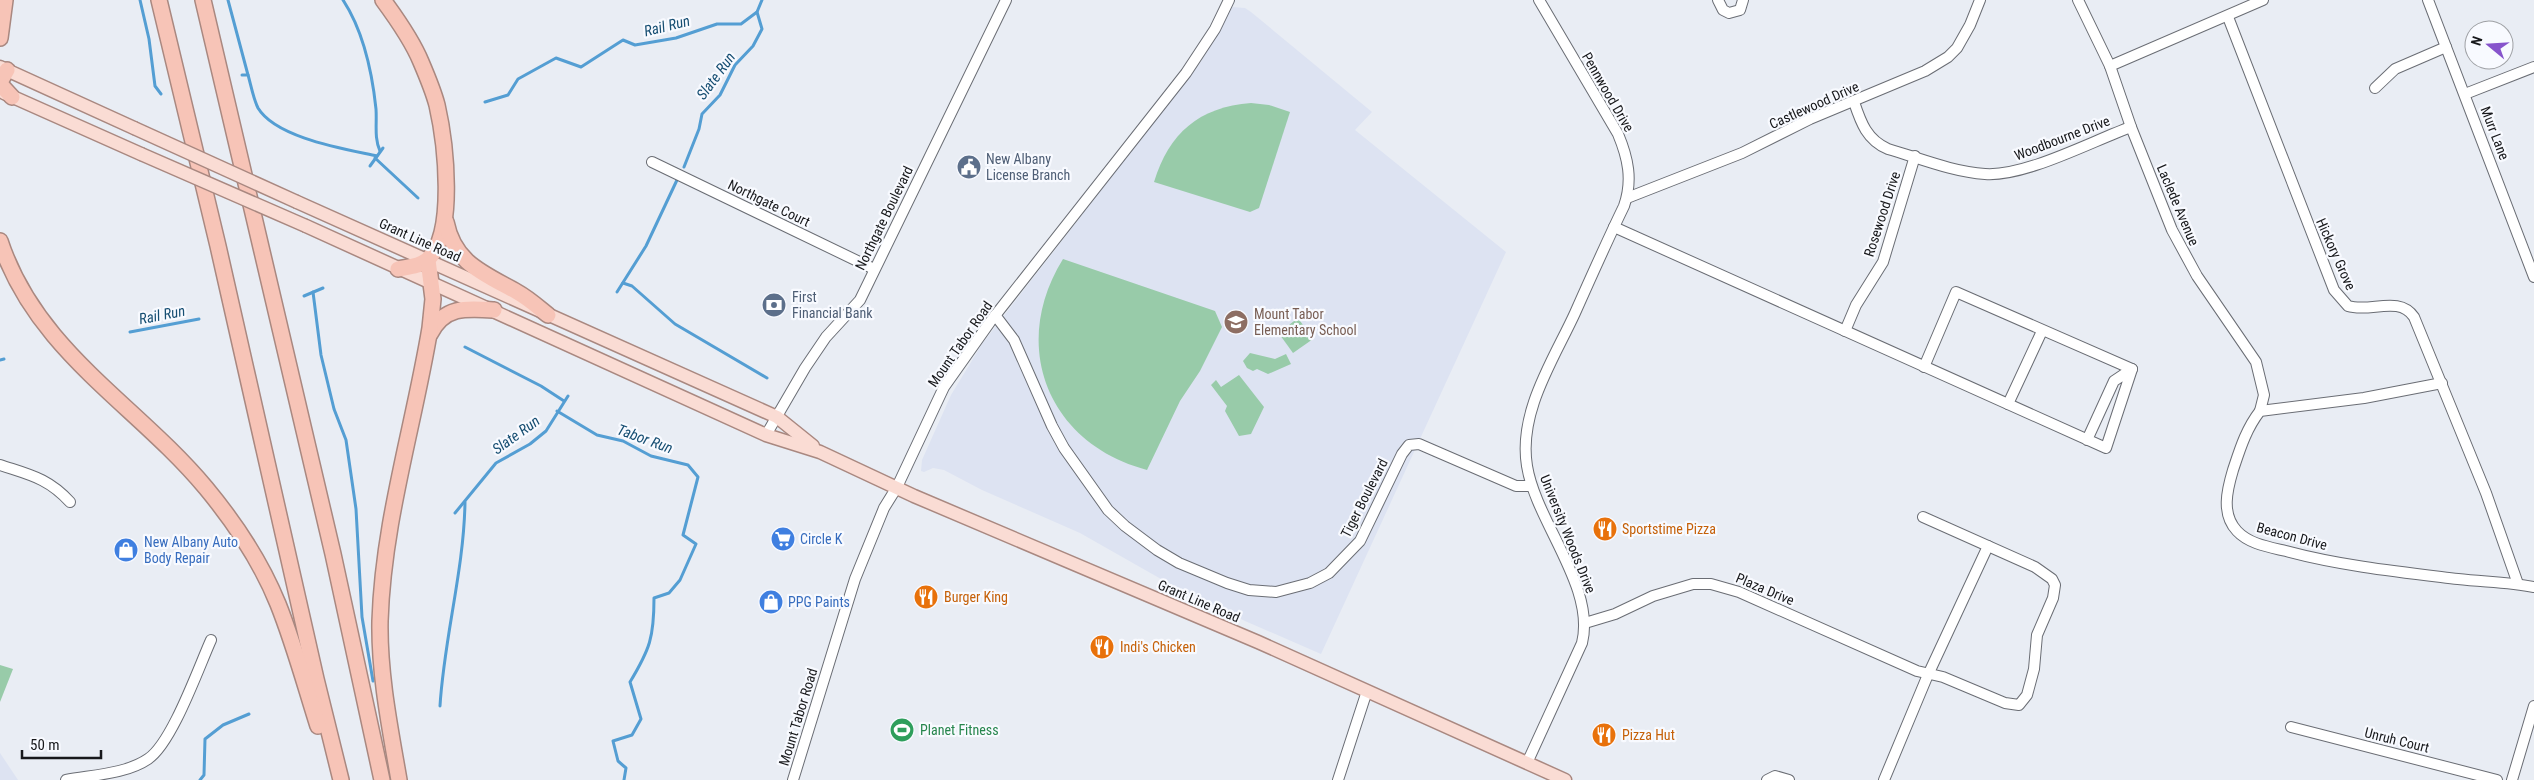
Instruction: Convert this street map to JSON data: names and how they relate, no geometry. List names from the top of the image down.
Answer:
{
  "streets": {
    "main road": ["Grant Line Road"],
    "street": [
      "Pennwood Drive",
      "Castlewood Drive",
      "Murr Lane",
      "Woodbourne Drive",
      "Northgate Court",
      "Laclede Avenue",
      "Rosewood Drive",
      "Northgate Boulevard",
      "Hickory Grove",
      "Mount Tabor Road",
      "Tiger Boulevard",
      "University Woods Drive",
      "Beacon Drive",
      "Plaza Drive",
      "Unruh Court"
    ]
  },
  "crossings": [
    ["Pennwood Drive", "Castlewood Drive"],
    ["Pennwood Drive", "University Woods Drive"],
    ["Castlewood Drive", "Woodbourne Drive"],
    ["Woodbourne Drive", "Laclede Avenue"],
    ["Woodbourne Drive", "Rosewood Drive"],
    ["Northgate Court", "Northgate Boulevard"],
    ["Laclede Avenue", "Beacon Drive"],
    ["Northgate Boulevard", "Grant Line Road"],
    ["Grant Line Road", "Mount Tabor Road"],
    ["Grant Line Road", "University Woods Drive"],
    ["Hickory Grove", "Beacon Drive"],
    ["Mount Tabor Road", "Tiger Boulevard"],
    ["Tiger Boulevard", "University Woods Drive"],
    ["University Woods Drive", "Plaza Drive"]
  ],
  "water": ["Rail Run", "Slate Run", "Tabor Run"],
  "places": {
    "public building": ["New Albany License Branch"],
    "bank": ["First Financial Bank"],
    "school or university": ["Mount Tabor Elementary School"],
    "restaurant": [
      "Sportstime Pizza",
      "Burger King",
      "Indi's Chicken",
      "Pizza Hut"
    ],
    "supermarket": ["Circle K"],
    "shop": ["New Albany Auto Body Repair", "PPG Paints"],
    "sports": ["Planet Fitness"]
  },
  "scale_bar": "50 m",
  "north": "left"
}
